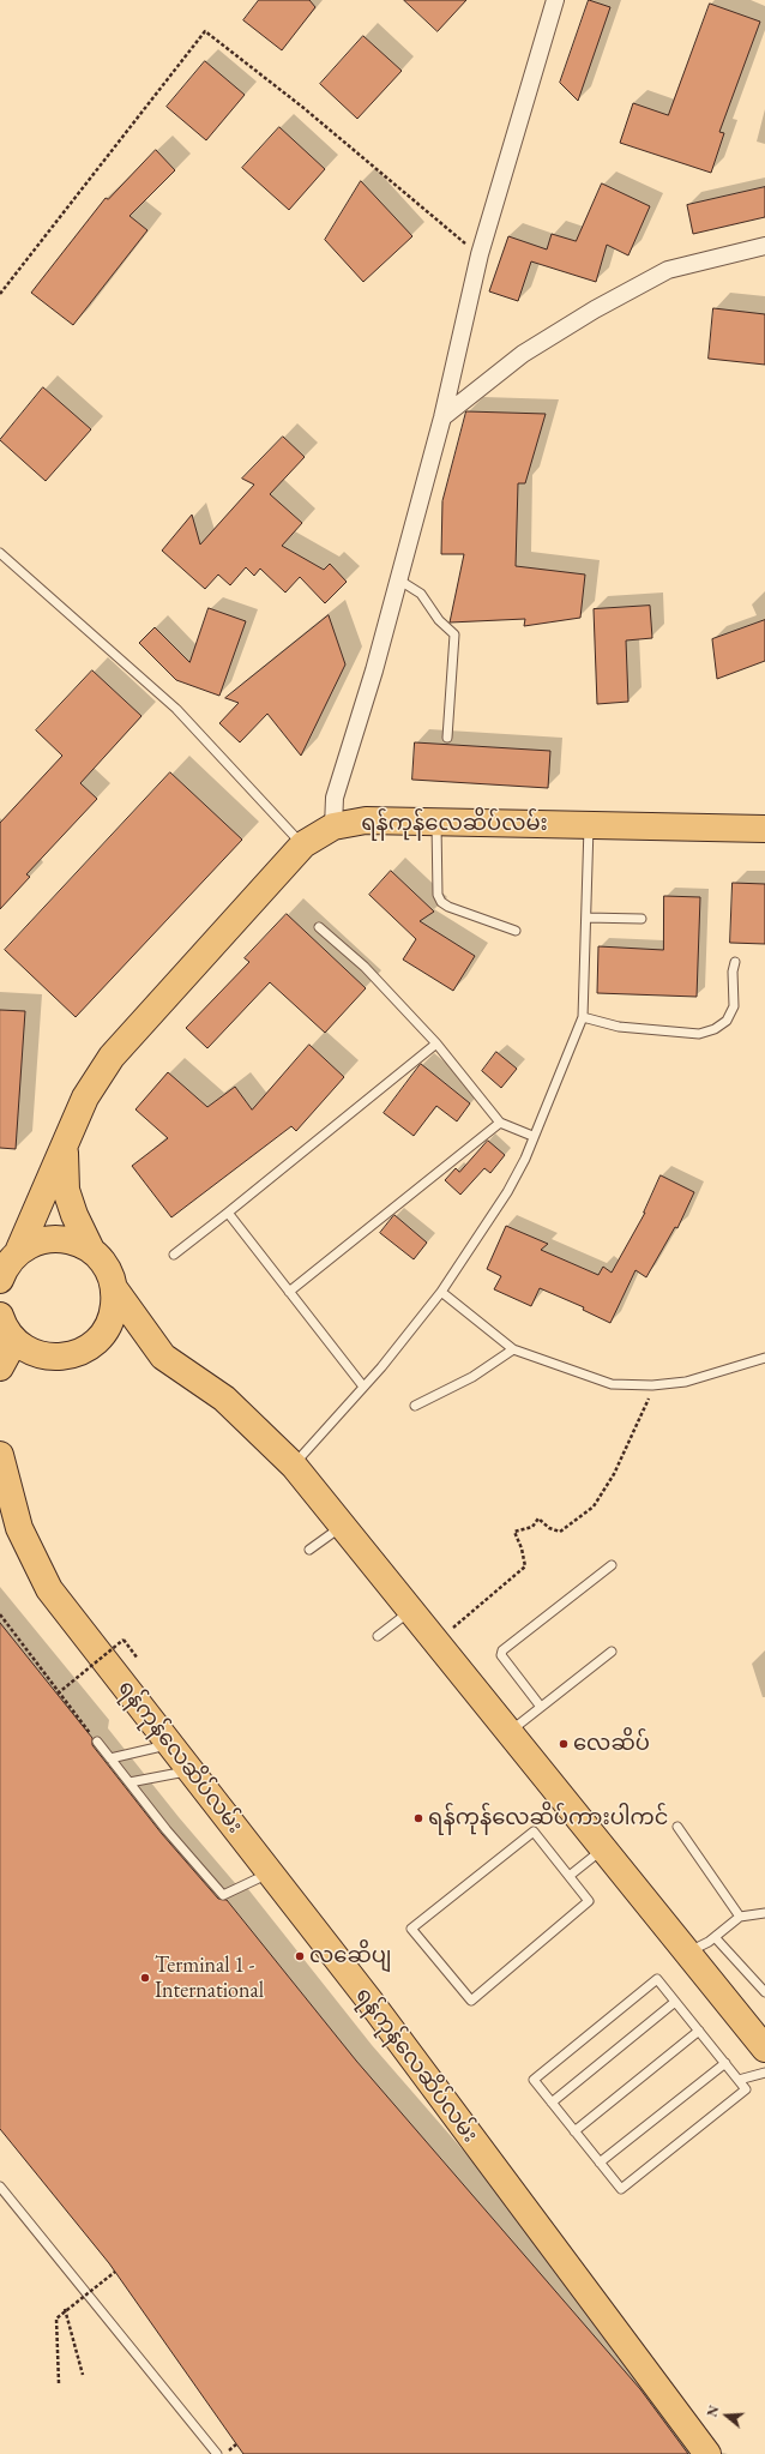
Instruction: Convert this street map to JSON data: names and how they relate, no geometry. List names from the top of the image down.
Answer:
{
  "streets": {
    "main road": ["ရန်ကုန်လေဆိပ်လမ်း"]
  },
  "places": [
    "လေဆိပ်",
    "ရန်ကုန်လေဆိပ်ကားပါကင်",
    "လဆေိပျ",
    "Terminal 1 - International"
  ],
  "north": "left"
}
